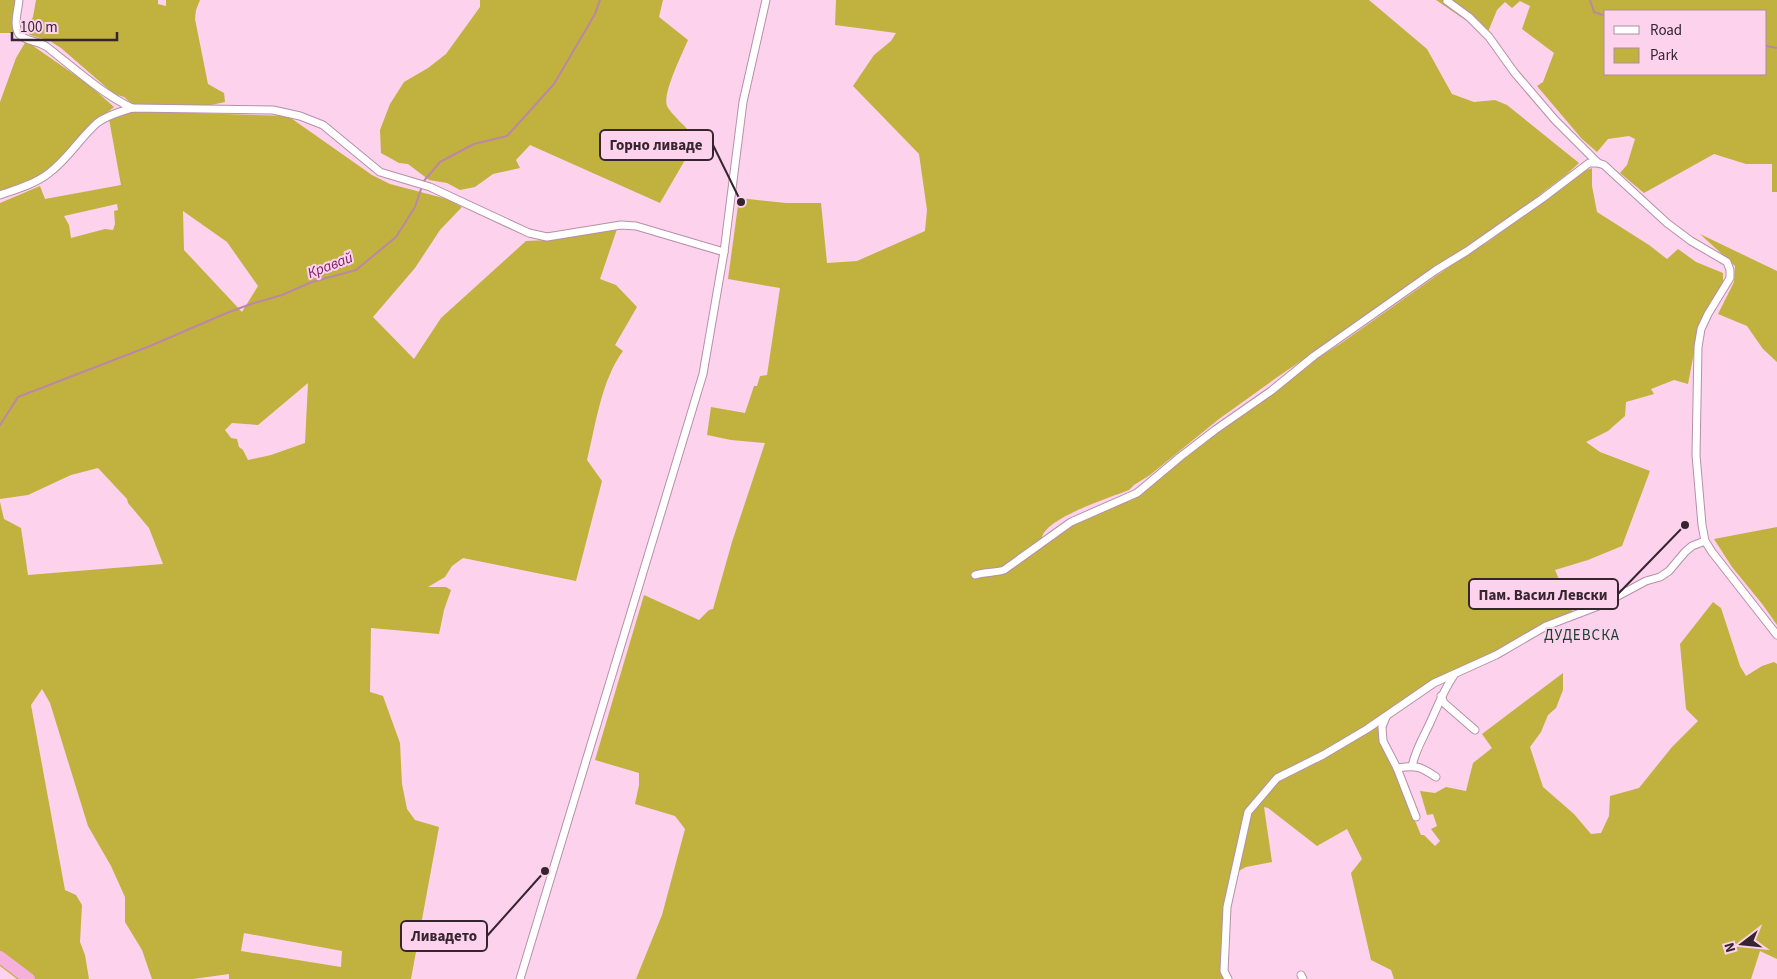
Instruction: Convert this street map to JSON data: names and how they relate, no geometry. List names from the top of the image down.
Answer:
{
  "districts": ["ДУДЕВСКА"],
  "water": ["Кравай"],
  "places": ["Горно ливаде", "Пам. Васил Левски", "Ливадето"],
  "legend": ["Road", "Park"],
  "scale_bar": "100 m",
  "north": "left"
}
